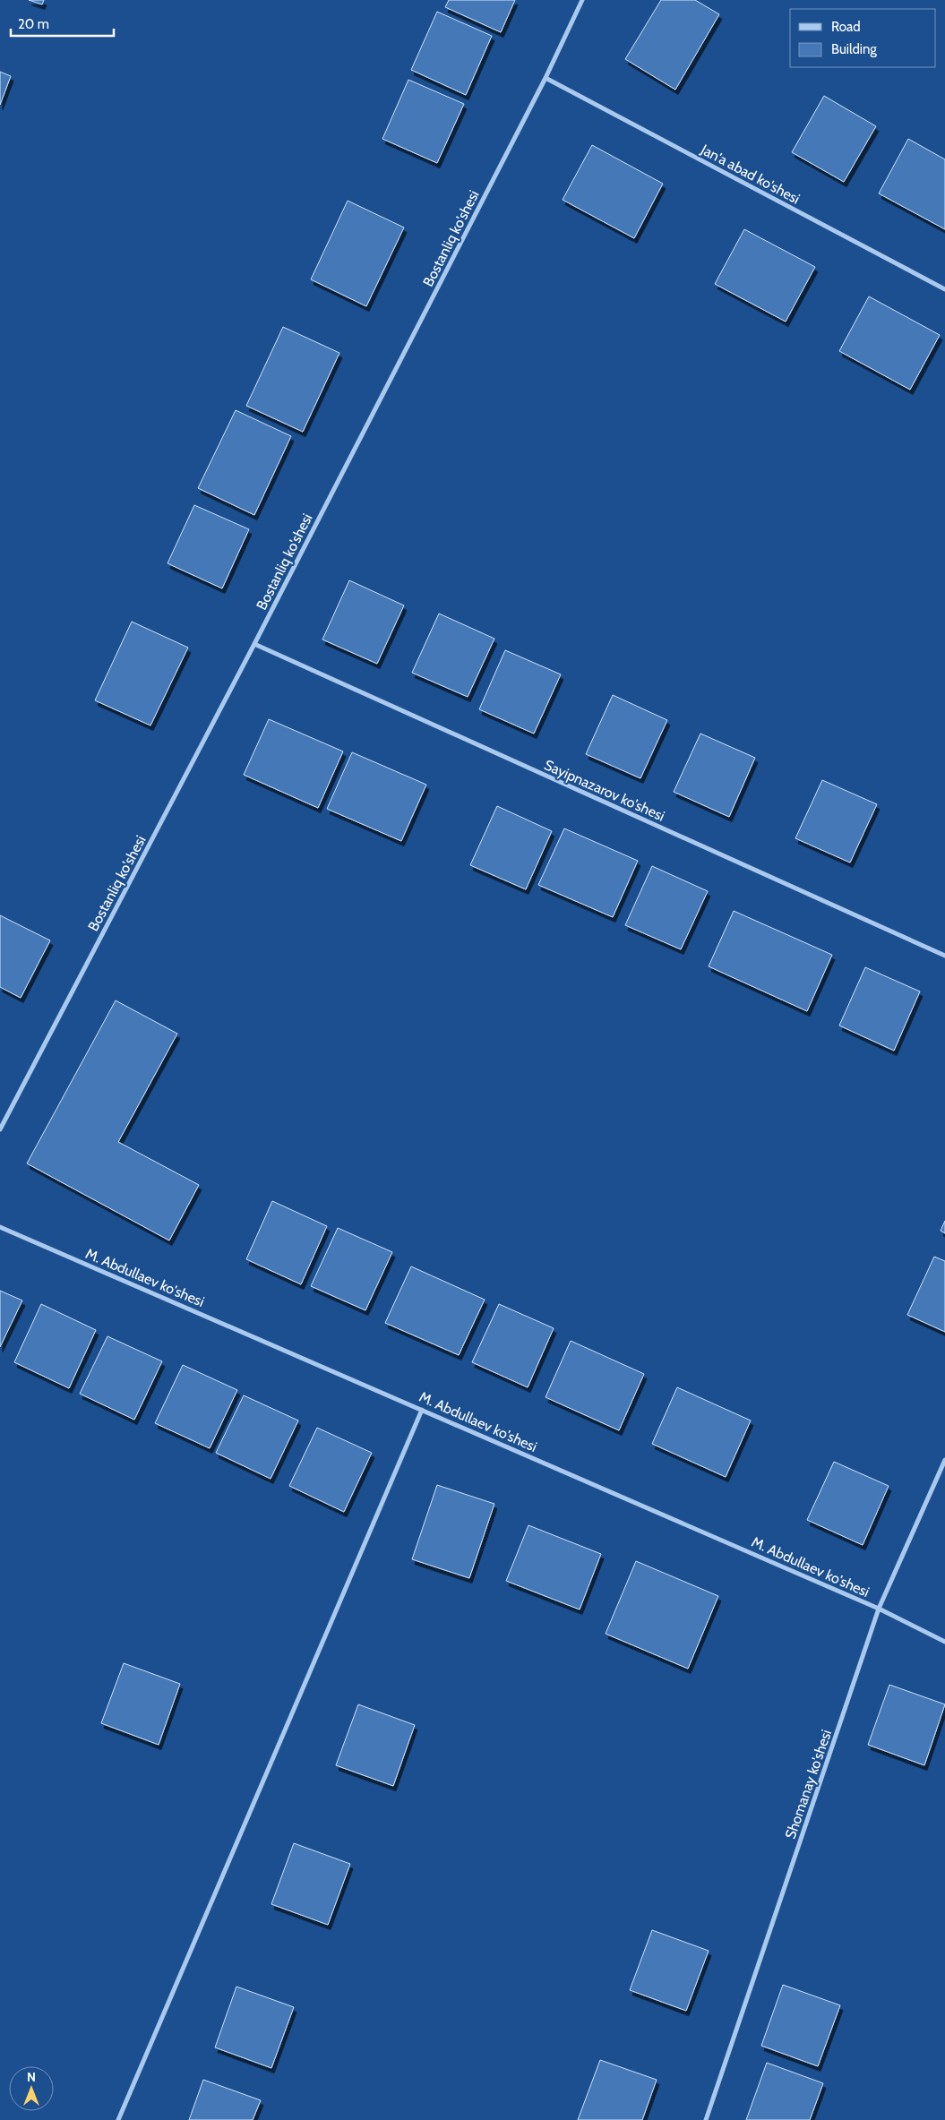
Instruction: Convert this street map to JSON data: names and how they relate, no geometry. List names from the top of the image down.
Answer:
{
  "streets": {
    "street": [
      "Jan'a abad ko'shesi",
      "Bostanliq ko'shesi",
      "Sayipnazarov ko'shesi",
      "M. Abdullaev ko'shesi",
      "Shomanay ko'shesi"
    ]
  },
  "crossings": [
    ["Jan'a abad ko'shesi", "Bostanliq ko'shesi"],
    ["Bostanliq ko'shesi", "Sayipnazarov ko'shesi"],
    ["M. Abdullaev ko'shesi", "Shomanay ko'shesi"]
  ],
  "legend": ["Road", "Building"],
  "scale_bar": "20 m",
  "north": "top"
}
